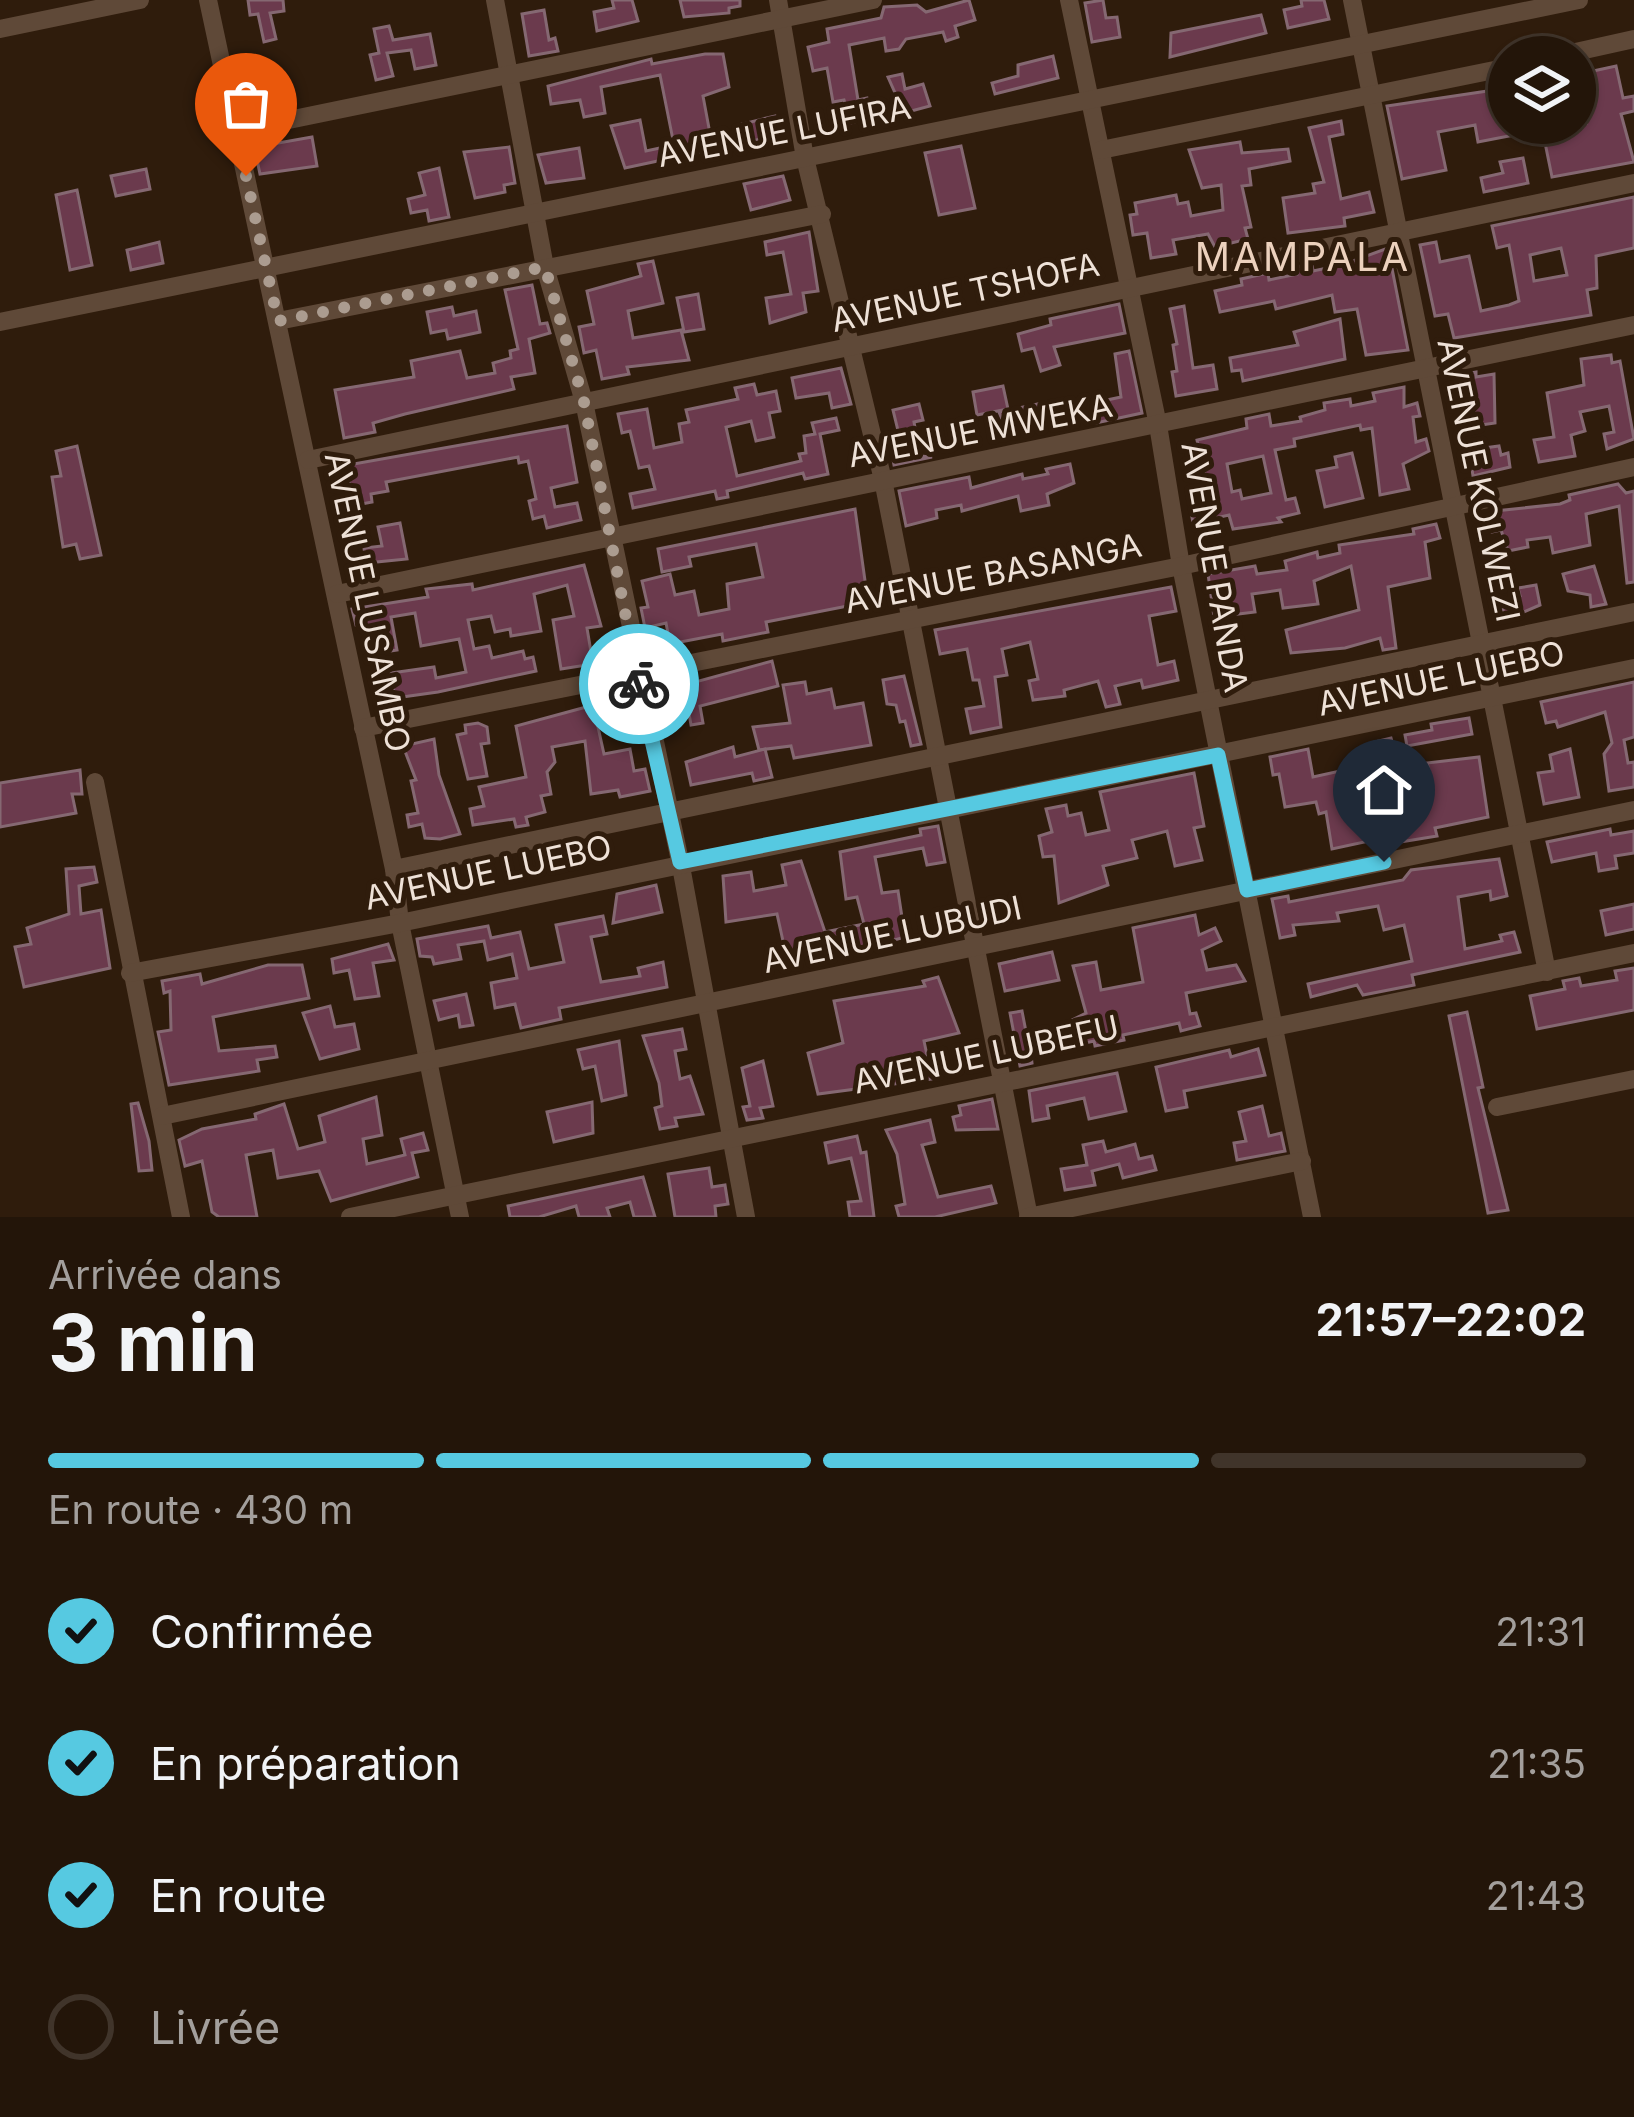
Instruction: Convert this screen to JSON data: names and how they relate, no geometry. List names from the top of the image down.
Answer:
{
  "streets": {
    "street": [
      "AVENUE LUFIRA",
      "AVENUE TSHOFA",
      "AVENUE MWEKA",
      "AVENUE KOLWEZI",
      "AVENUE PANDA",
      "AVENUE BASANGA",
      "AVENUE LUSAMBO",
      "AVENUE LUEBO",
      "AVENUE LUBUDI",
      "AVENUE LUBEFU"
    ]
  },
  "crossings": [
    ["AVENUE LUFIRA", "AVENUE KOLWEZI"],
    ["AVENUE LUFIRA", "AVENUE PANDA"],
    ["AVENUE LUFIRA", "AVENUE LUSAMBO"],
    ["AVENUE TSHOFA", "AVENUE KOLWEZI"],
    ["AVENUE TSHOFA", "AVENUE PANDA"],
    ["AVENUE TSHOFA", "AVENUE LUSAMBO"],
    ["AVENUE MWEKA", "AVENUE KOLWEZI"],
    ["AVENUE MWEKA", "AVENUE PANDA"],
    ["AVENUE MWEKA", "AVENUE LUSAMBO"],
    ["AVENUE KOLWEZI", "AVENUE BASANGA"],
    ["AVENUE KOLWEZI", "AVENUE LUEBO"],
    ["AVENUE KOLWEZI", "AVENUE LUBUDI"],
    ["AVENUE KOLWEZI", "AVENUE LUBEFU"],
    ["AVENUE PANDA", "AVENUE BASANGA"],
    ["AVENUE PANDA", "AVENUE LUEBO"],
    ["AVENUE PANDA", "AVENUE LUBUDI"],
    ["AVENUE PANDA", "AVENUE LUBEFU"],
    ["AVENUE BASANGA", "AVENUE LUSAMBO"],
    ["AVENUE LUSAMBO", "AVENUE LUEBO"],
    ["AVENUE LUSAMBO", "AVENUE LUBUDI"],
    ["AVENUE LUSAMBO", "AVENUE LUBEFU"]
  ],
  "districts": ["MAMPALA"],
  "page": {
    "heading": ["3 min", "Arrivée dans", "21:57–22:02"],
    "bar": "En route · 430 m",
    "list": [
      ["Confirmée", "21:31"],
      ["En préparation", "21:35"],
      ["En route", "21:43"],
      "Livrée"
    ]
  }
}
